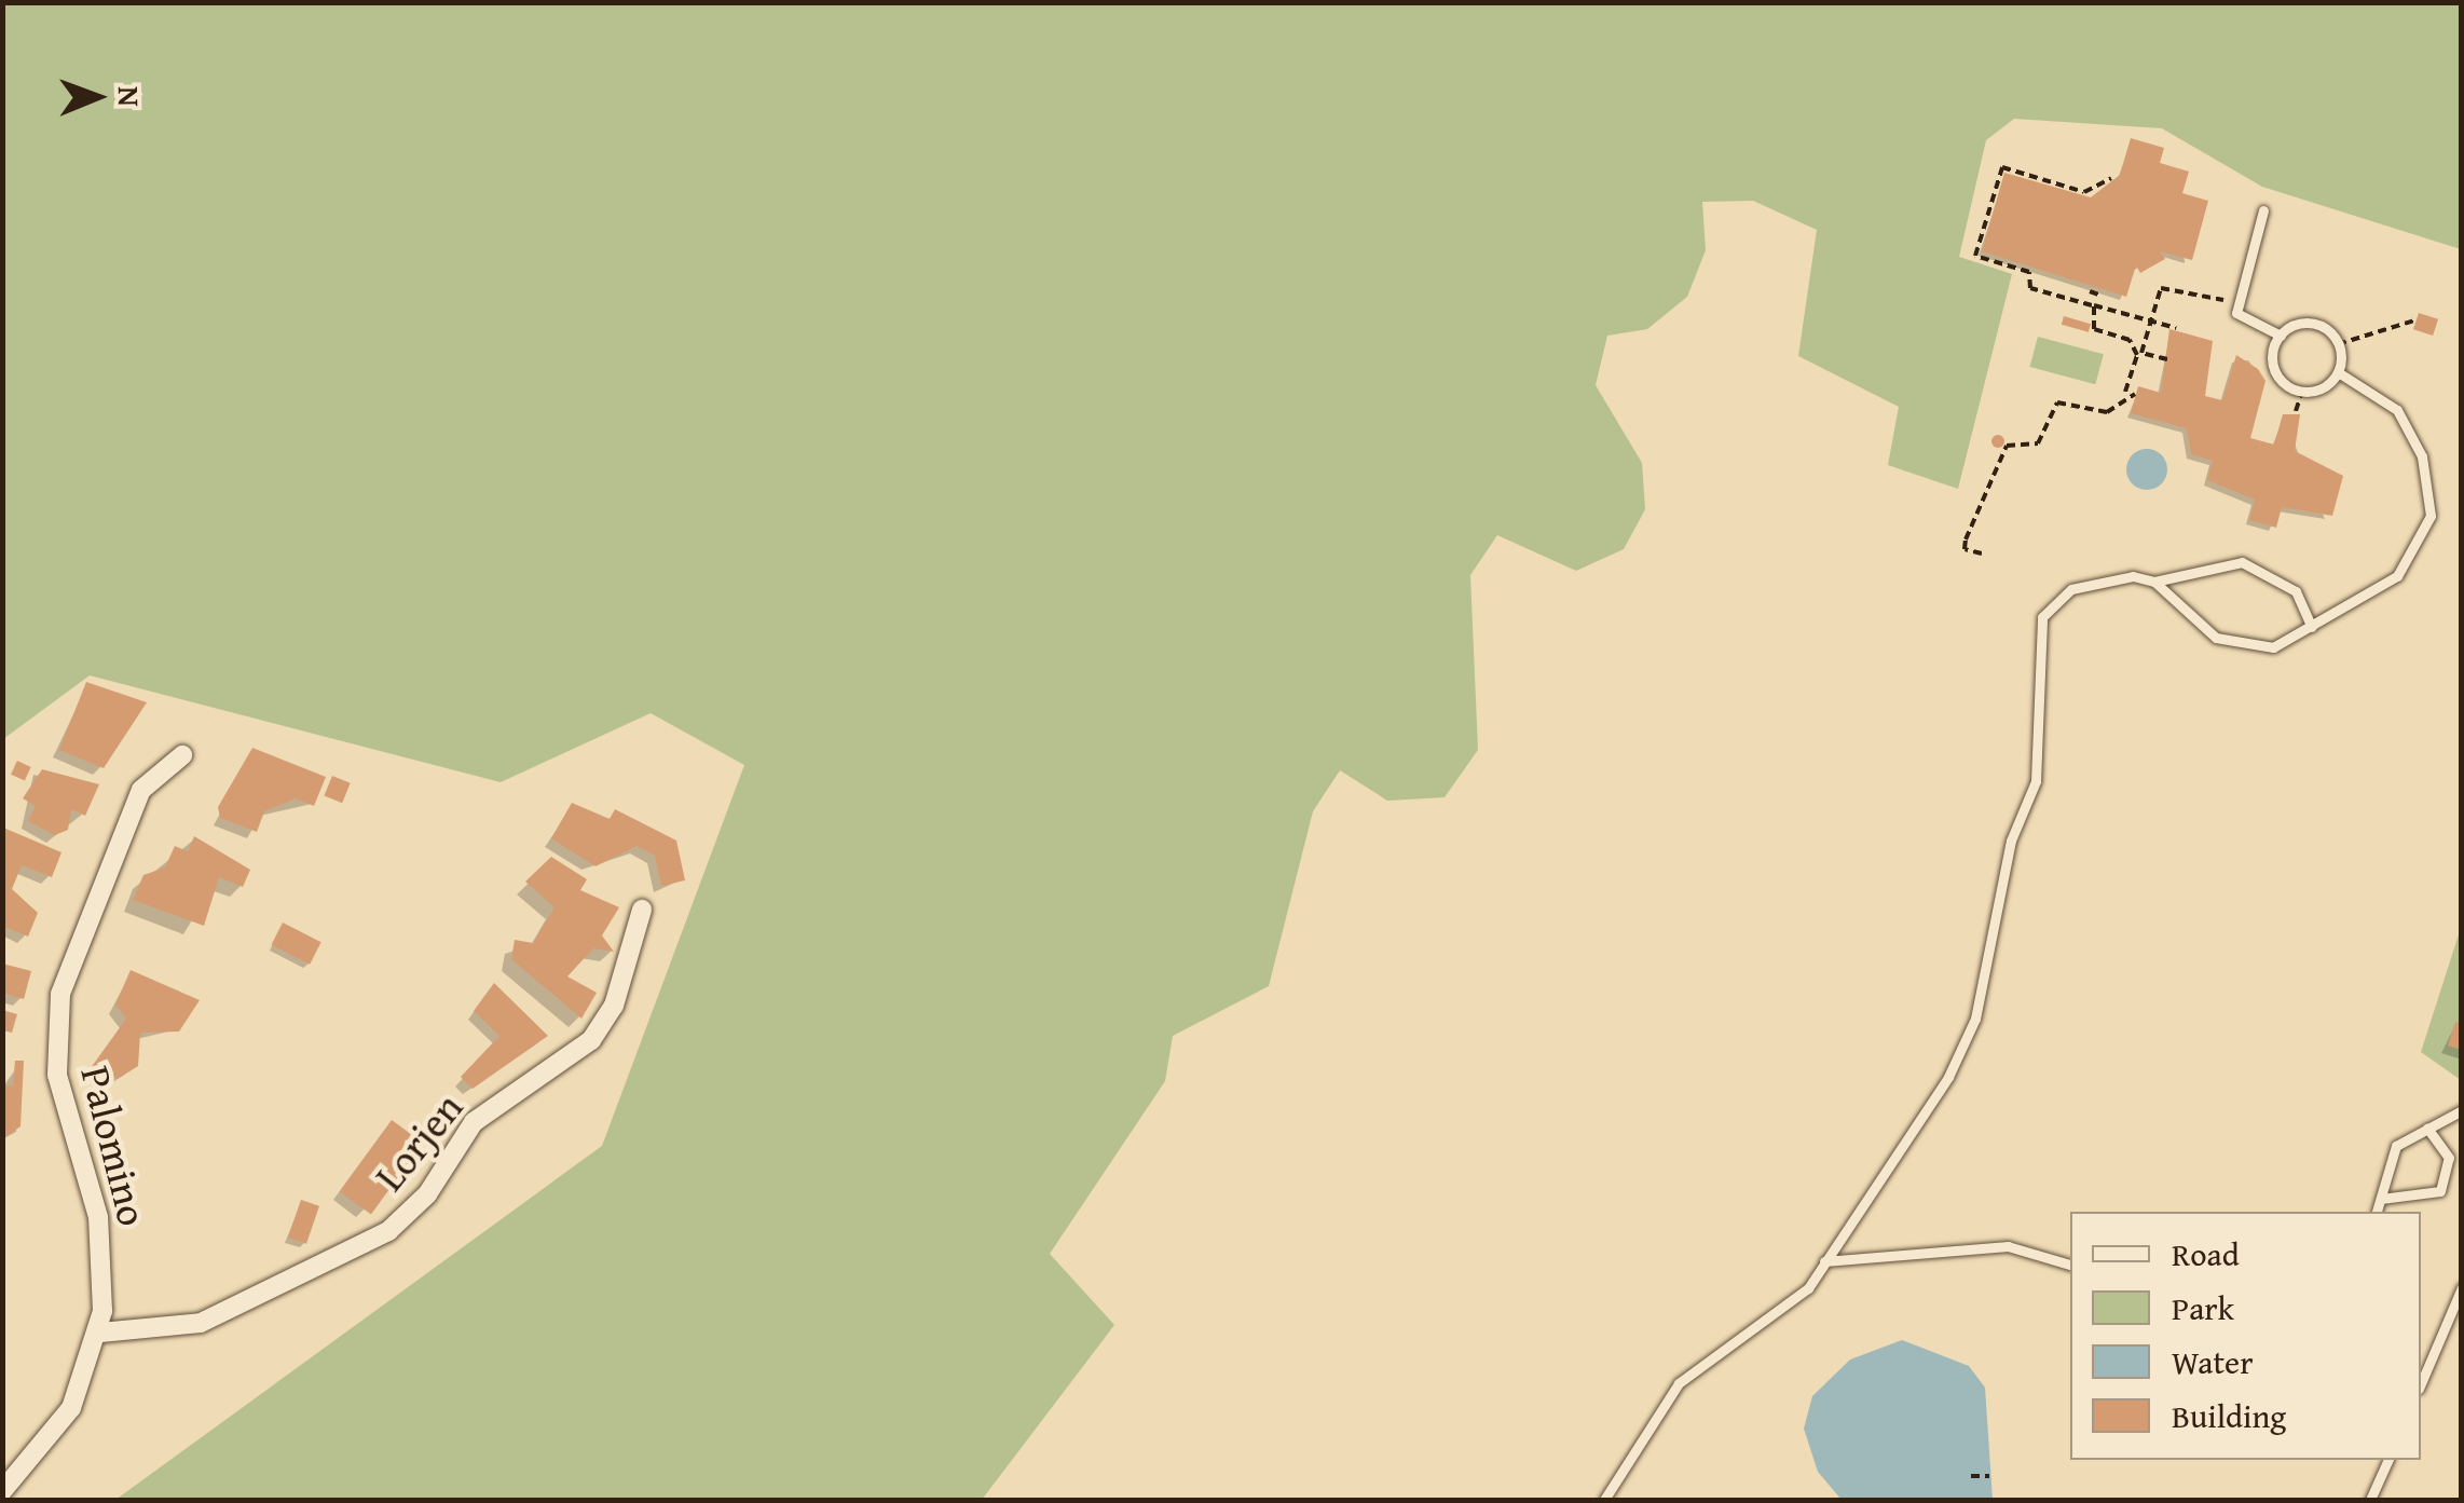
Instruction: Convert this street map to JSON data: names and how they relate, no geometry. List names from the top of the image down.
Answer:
{
  "streets": {
    "street": ["Lorjen", "Palomino"]
  },
  "crossings": [
    ["Lorjen", "Palomino"]
  ],
  "legend": [
    "Road",
    "Park",
    "Water",
    "Building"
  ],
  "north": "right"
}
